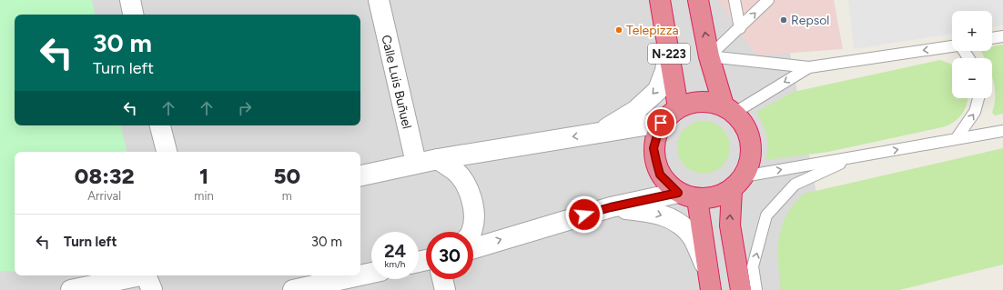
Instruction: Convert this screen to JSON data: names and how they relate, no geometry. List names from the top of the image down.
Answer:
{
  "streets": {
    "highway": ["N-223"],
    "street": ["Calle Luis Buñuel"]
  },
  "places": ["Repsol", "Telepizza"],
  "page": {
    "map_buttons": ["+", "−"],
    "turn": ["30 m", "Turn left"],
    "eta": [
      "08:32",
      "Arrival",
      "1",
      "min",
      "50",
      "m"
    ],
    "list": [
      {
        "name": "Turn left",
        "value": "30 m"
      }
    ],
    "speed": "24 km/h",
    "limit": "30"
  }
}
